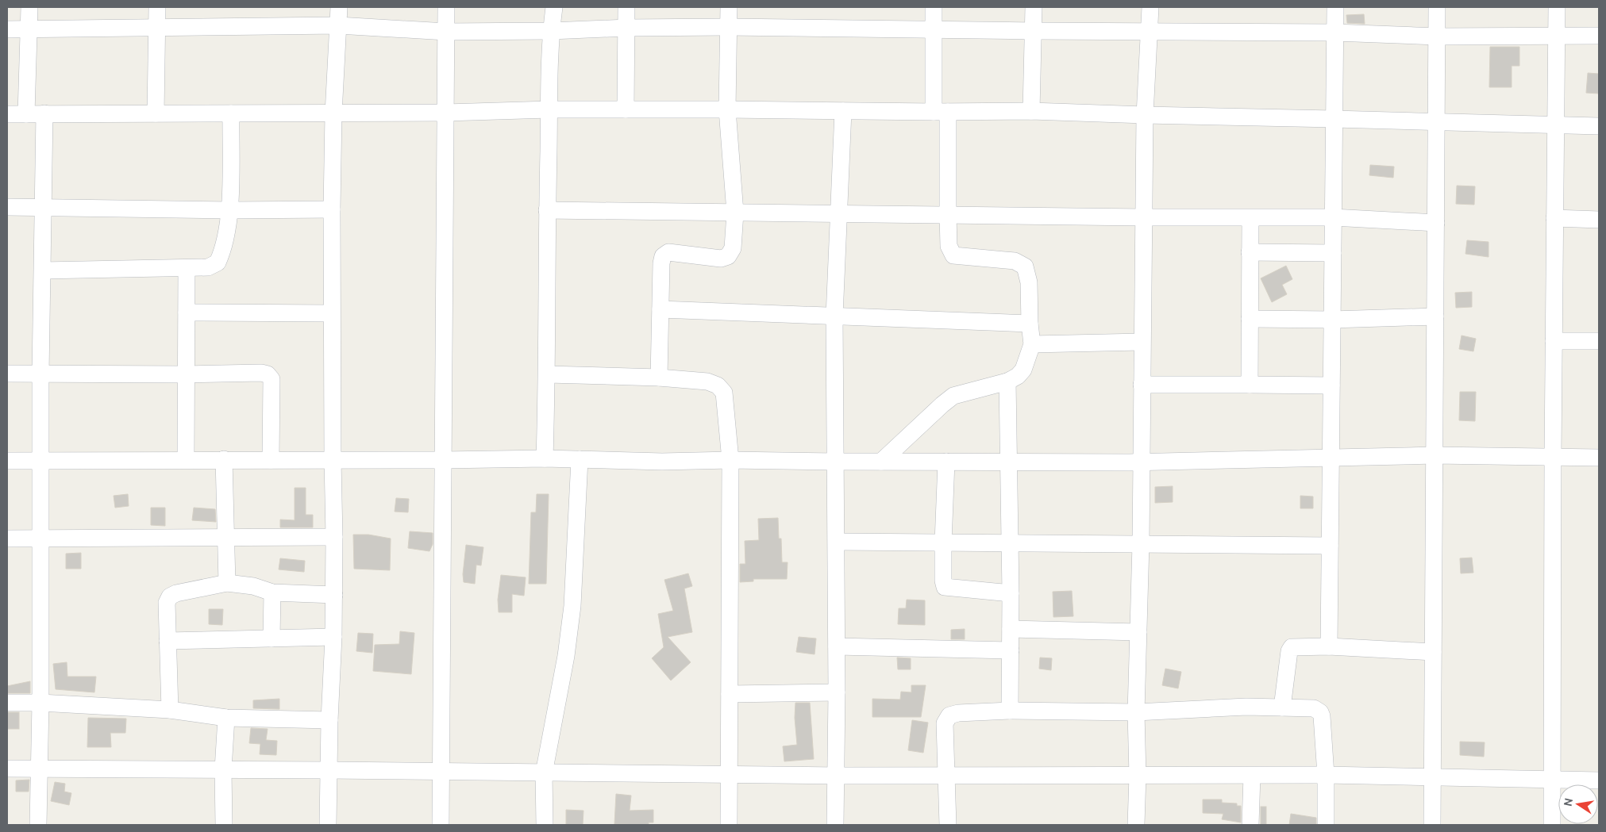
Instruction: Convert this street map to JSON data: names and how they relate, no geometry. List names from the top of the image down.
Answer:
{
  "north": "left"
}
